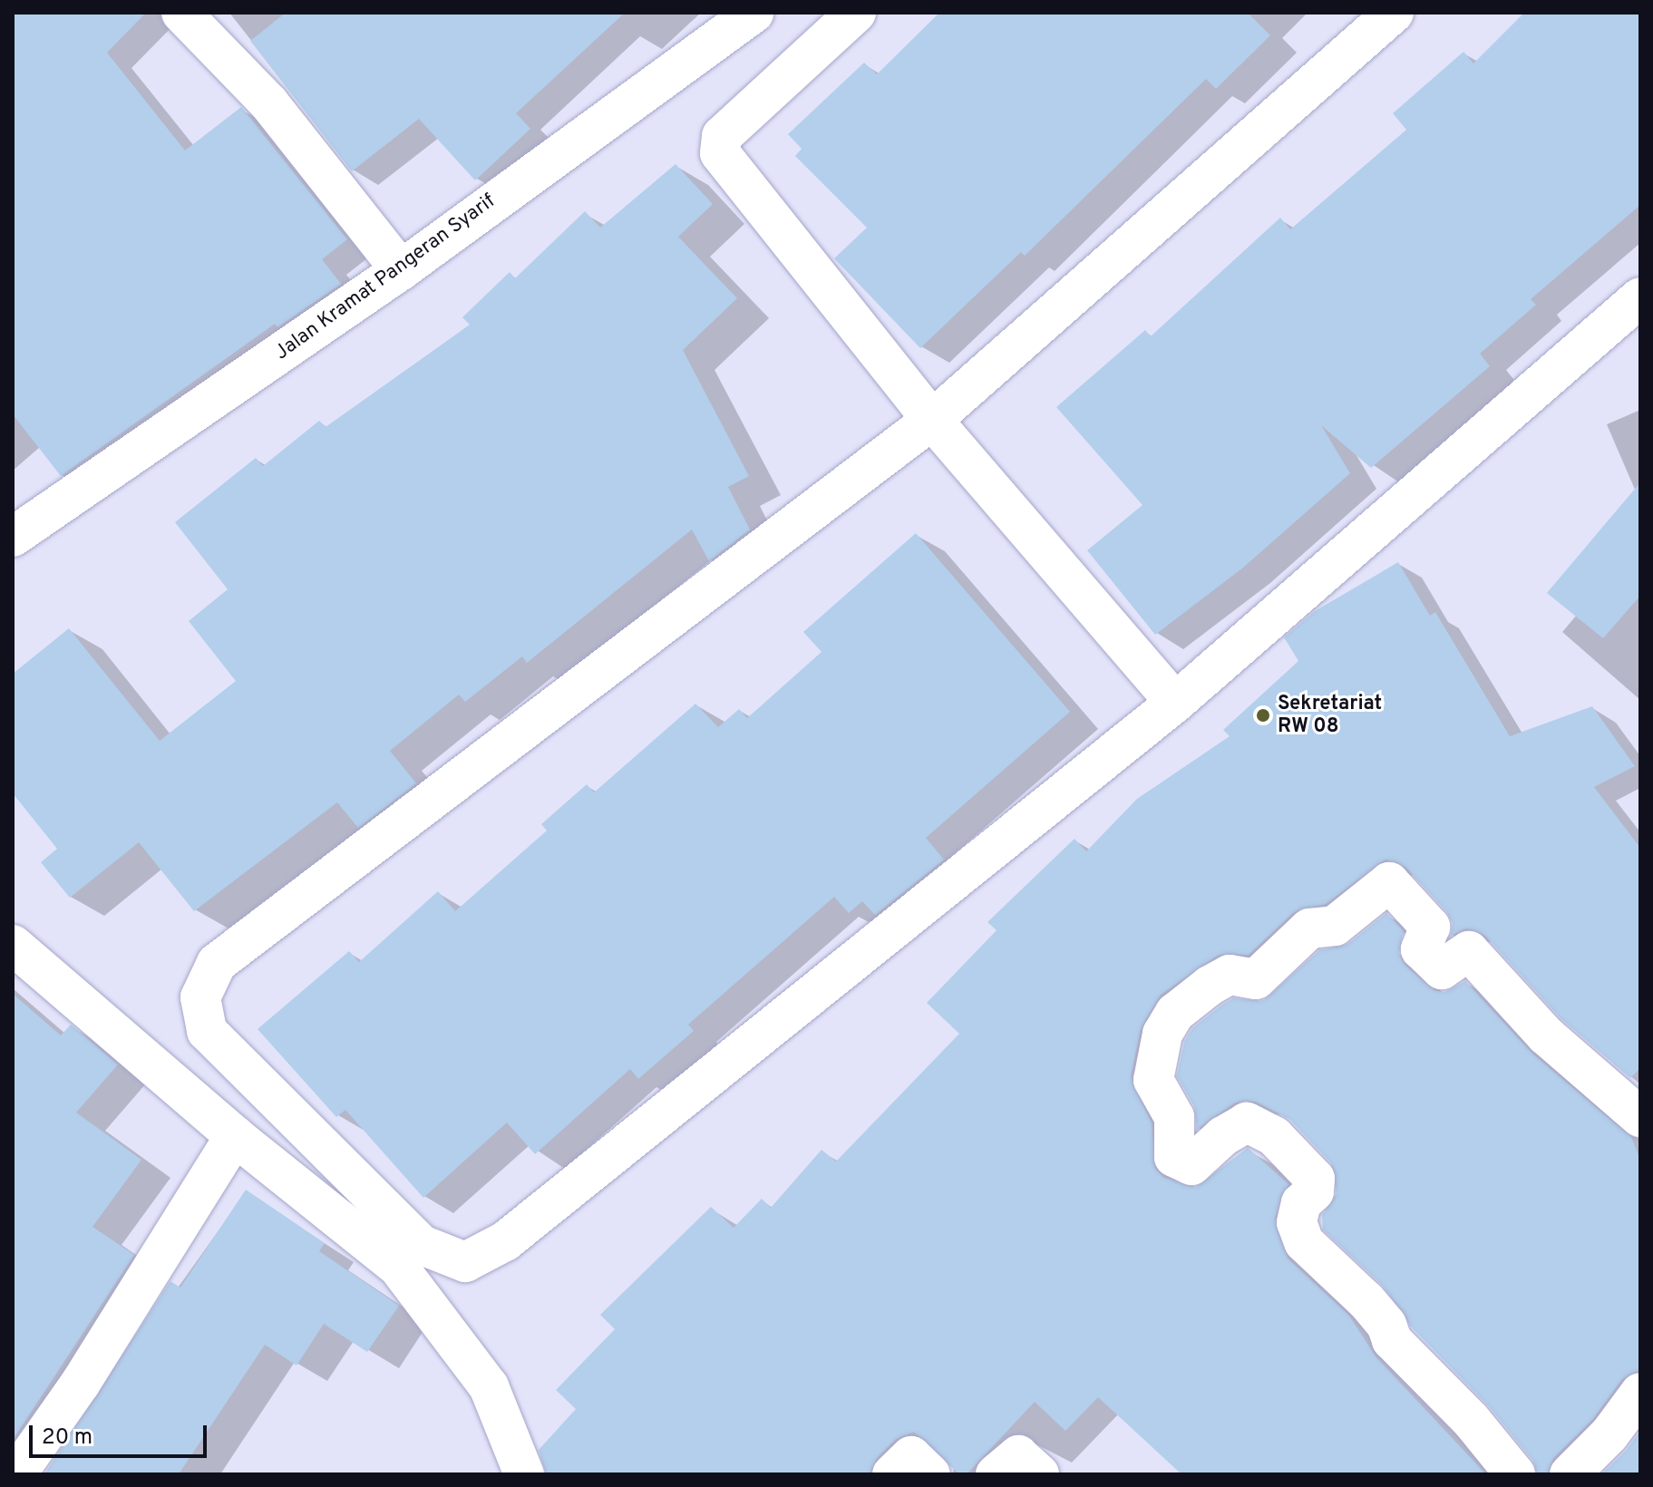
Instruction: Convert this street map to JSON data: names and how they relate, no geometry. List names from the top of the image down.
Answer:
{
  "streets": {
    "street": ["Jalan Kramat Pangeran Syarif"]
  },
  "places": ["Sekretariat RW 08"],
  "scale_bar": "20 m"
}
